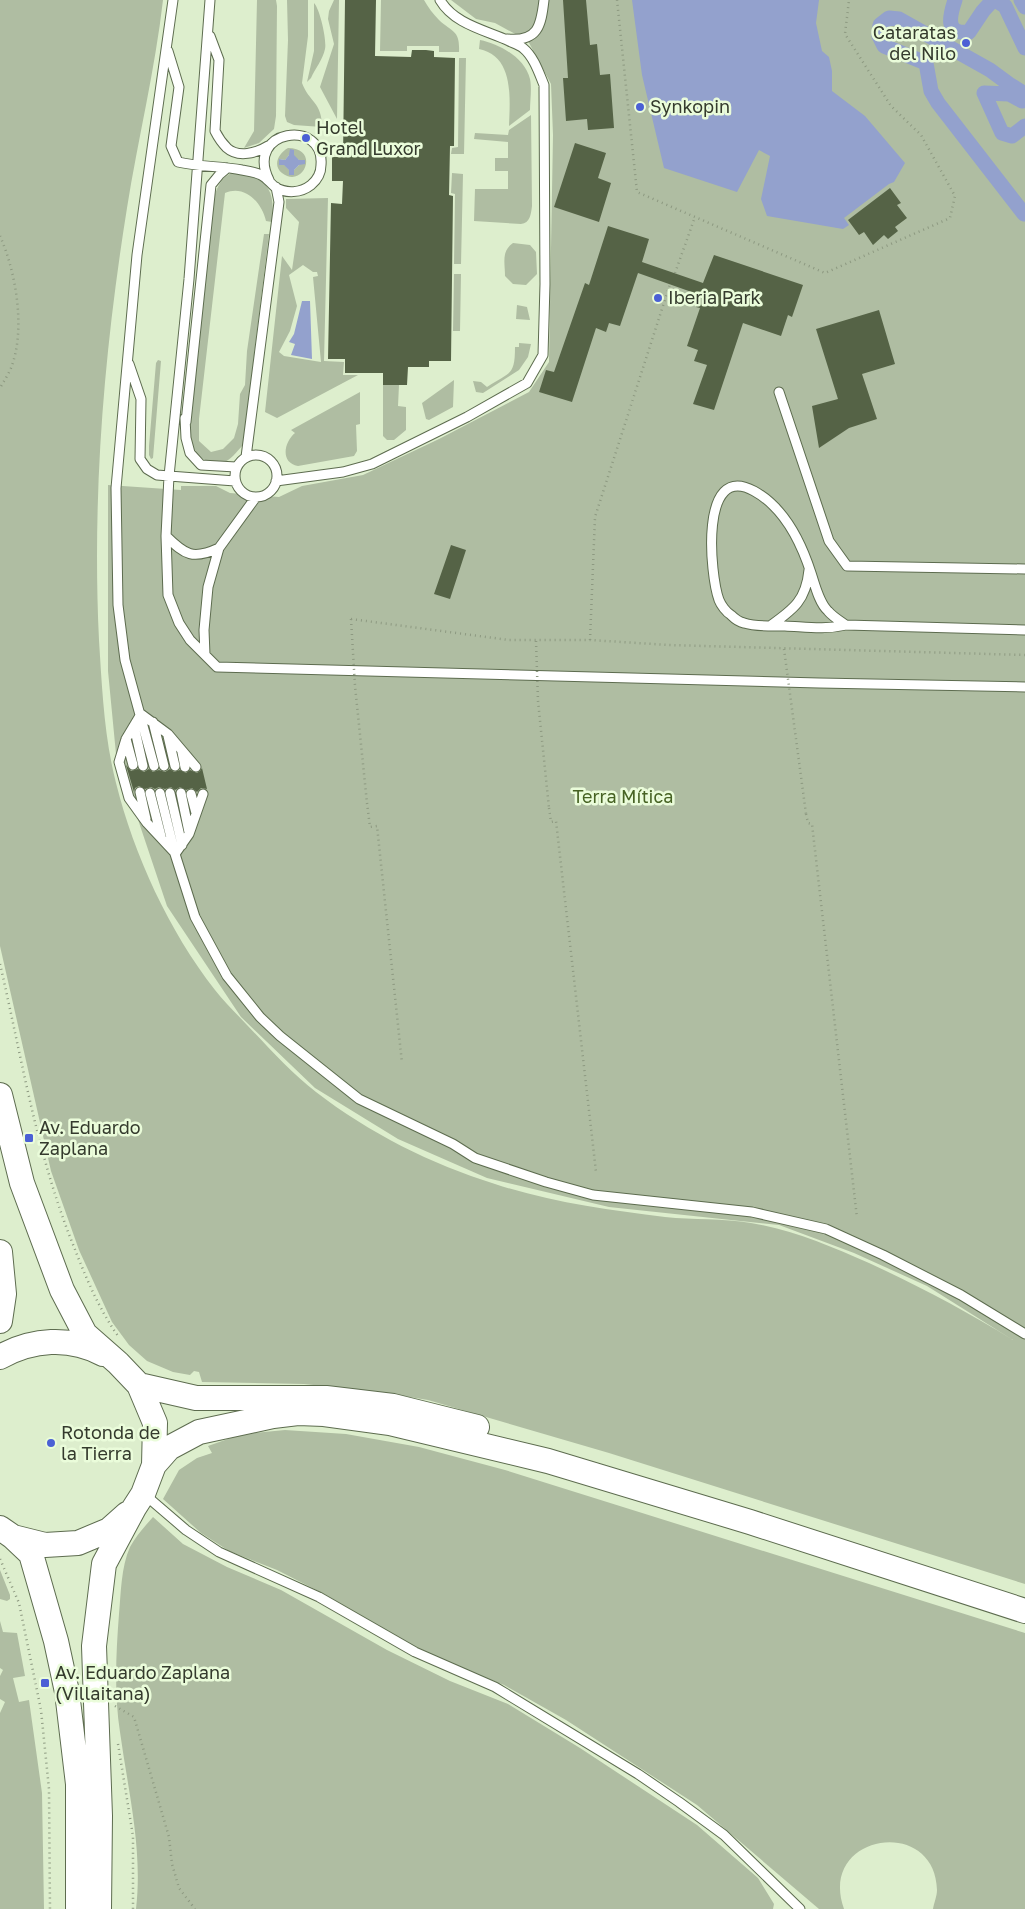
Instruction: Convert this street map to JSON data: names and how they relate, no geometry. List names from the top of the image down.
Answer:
{
  "parks": ["Terra Mítica"],
  "places": {
    "other": [
      "Cataratas del Nilo",
      "Synkopin",
      "Hotel Grand Luxor",
      "Iberia Park",
      "Rotonda de la Tierra"
    ],
    "transit": ["Av. Eduardo Zaplana", "Av. Eduardo Zaplana (Villaitana)"]
  }
}
